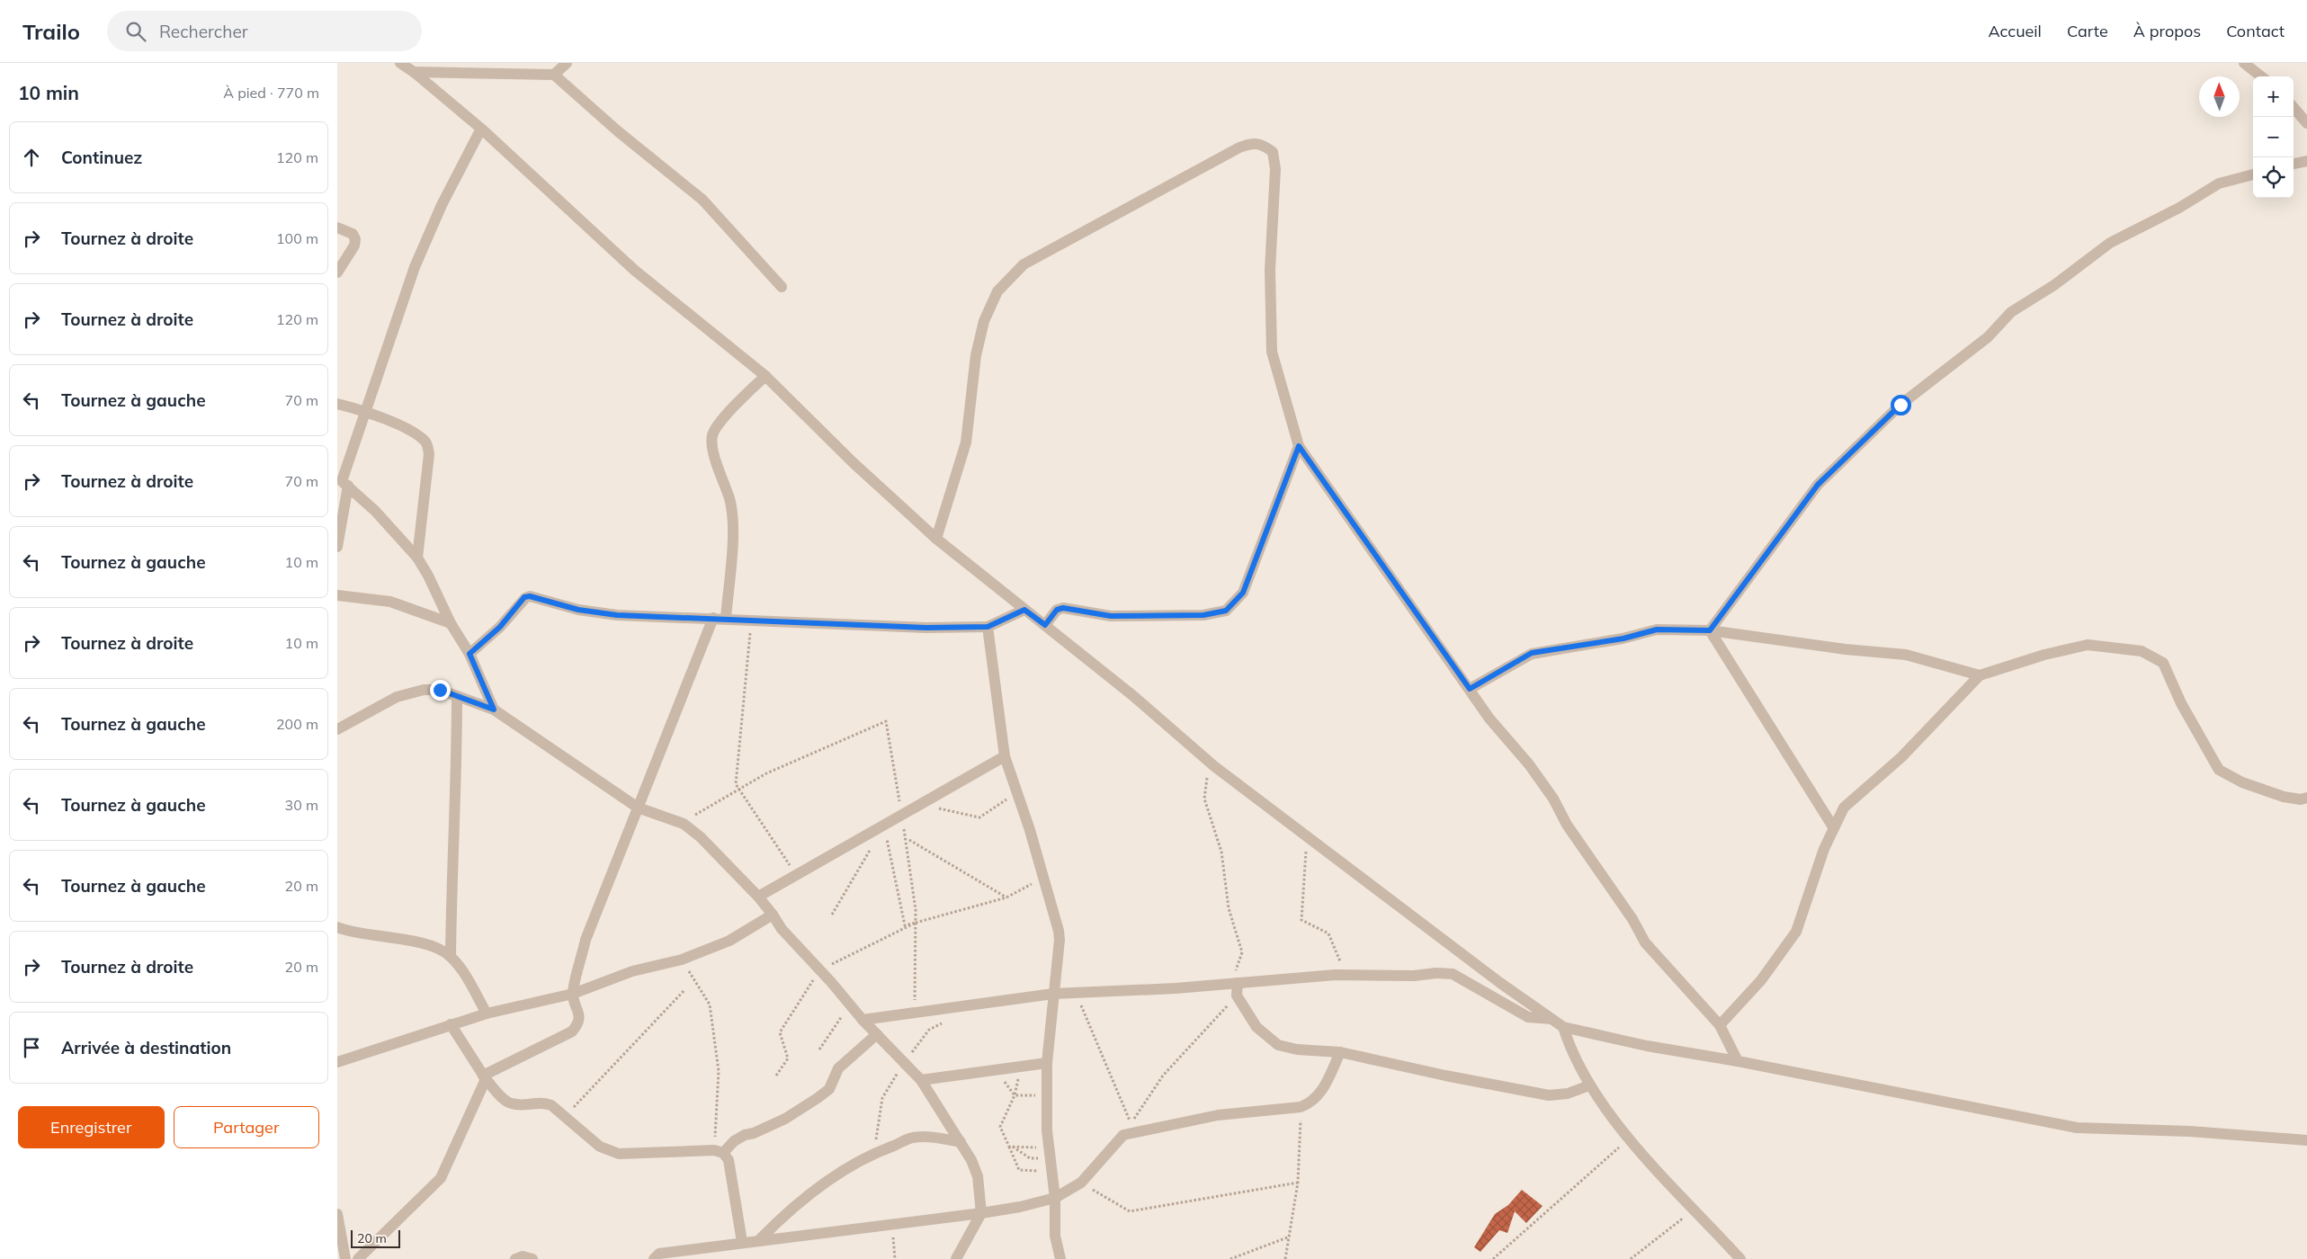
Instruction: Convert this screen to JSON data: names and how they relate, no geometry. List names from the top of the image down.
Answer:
{
  "scale_bar": "20 m",
  "north": "top",
  "page": {
    "header": "Trailo",
    "search": "Rechercher",
    "nav": [
      "Accueil",
      "Carte",
      "À propos",
      "Contact"
    ],
    "heading": ["10 min", "À pied · 770 m"],
    "map_buttons": ["+", "−"],
    "list": [
      ["Continuez", "120 m"],
      ["Tournez à droite", "100 m"],
      ["Tournez à droite", "120 m"],
      ["Tournez à gauche", "70 m"],
      ["Tournez à droite", "70 m"],
      ["Tournez à gauche", "10 m"],
      ["Tournez à droite", "10 m"],
      ["Tournez à gauche", "200 m"],
      ["Tournez à gauche", "30 m"],
      ["Tournez à gauche", "20 m"],
      ["Tournez à droite", "20 m"],
      "Arrivée à destination"
    ],
    "buttons": ["Enregistrer", "Partager"],
    "scale": "20 m"
  }
}
